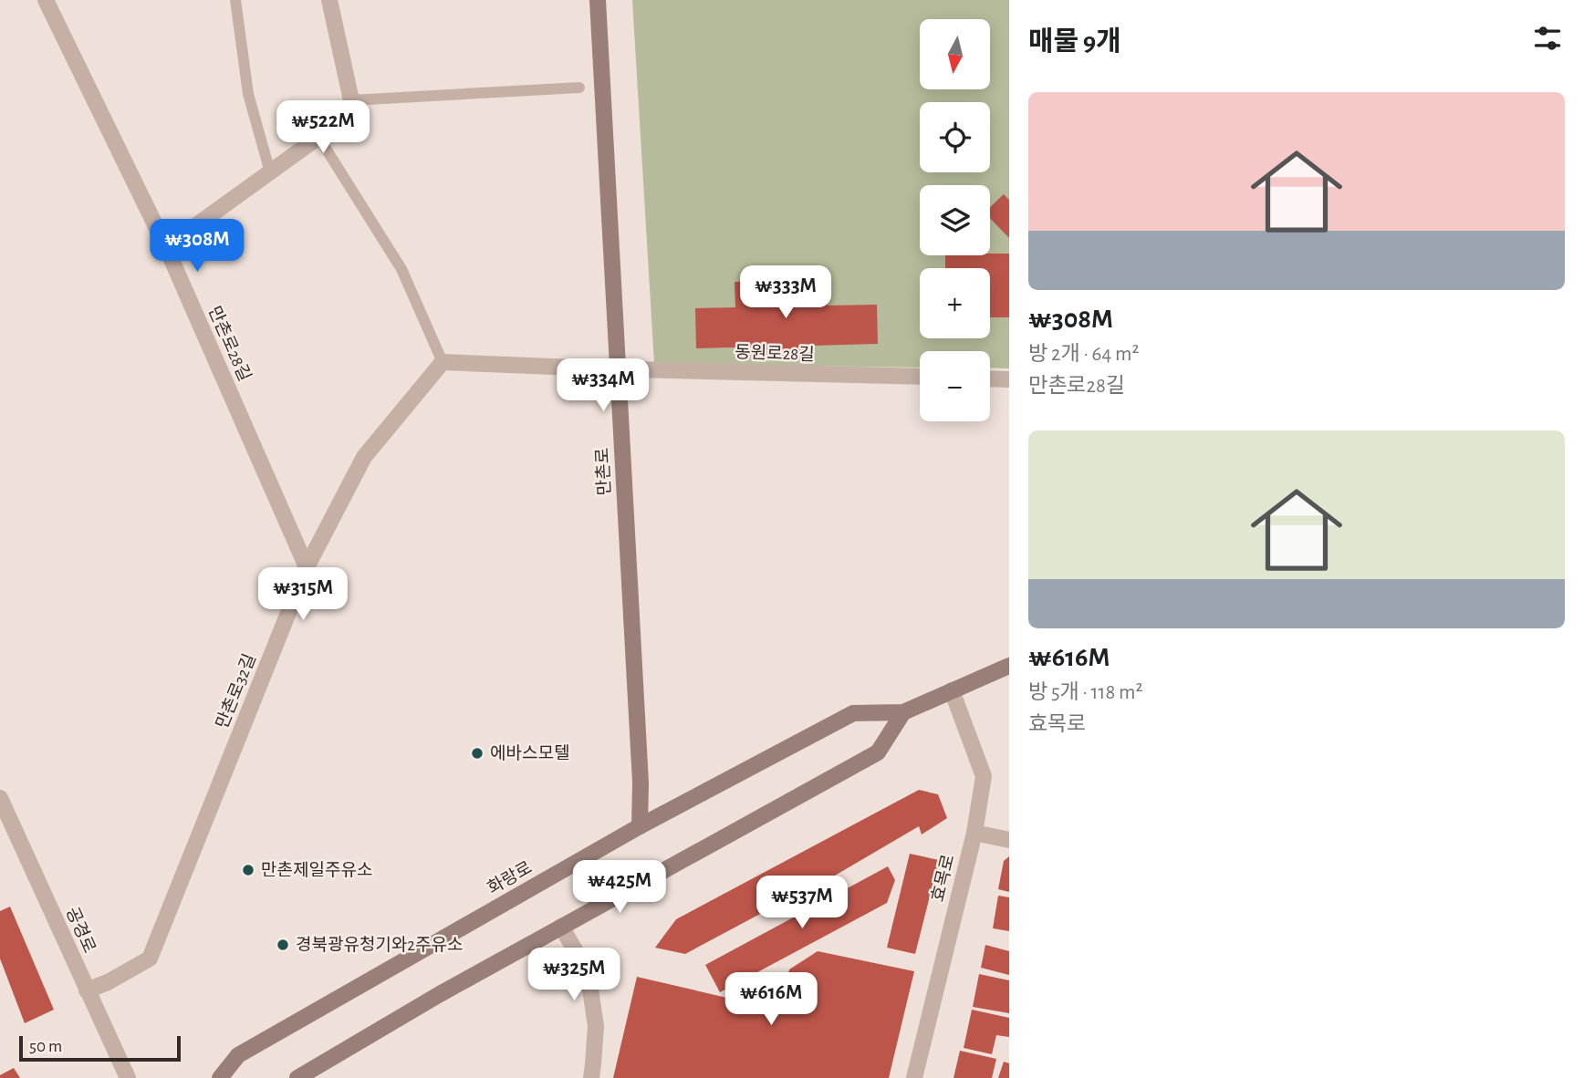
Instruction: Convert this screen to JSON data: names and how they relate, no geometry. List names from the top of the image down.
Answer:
{
  "streets": {
    "main road": ["만촌로", "화랑로"],
    "street": [
      "만촌로28길",
      "동원로28길",
      "만촌로32길",
      "효목로",
      "공경로"
    ]
  },
  "crossings": [
    ["만촌로28길", "만촌로32길"],
    ["동원로28길", "만촌로"],
    ["만촌로", "화랑로"],
    ["만촌로32길", "공경로"],
    ["화랑로", "효목로"]
  ],
  "places": ["에바스모텔", "만촌제일주유소", "경북광유청기와2주유소"],
  "scale_bar": "50 m",
  "north": "bottom",
  "page": {
    "heading": "매물 9개",
    "map_buttons": ["+", "−"],
    "list": [
      {
        "name": "₩308M",
        "note": "방 2개 · 64 m² · 만촌로28길"
      },
      {
        "name": "₩616M",
        "note": "방 5개 · 118 m² · 효목로"
      }
    ],
    "price": [
      "₩522M",
      "₩308M",
      "₩333M",
      "₩334M",
      "₩315M",
      "₩425M",
      "₩537M",
      "₩325M",
      "₩616M"
    ],
    "scale": "50 m"
  }
}
